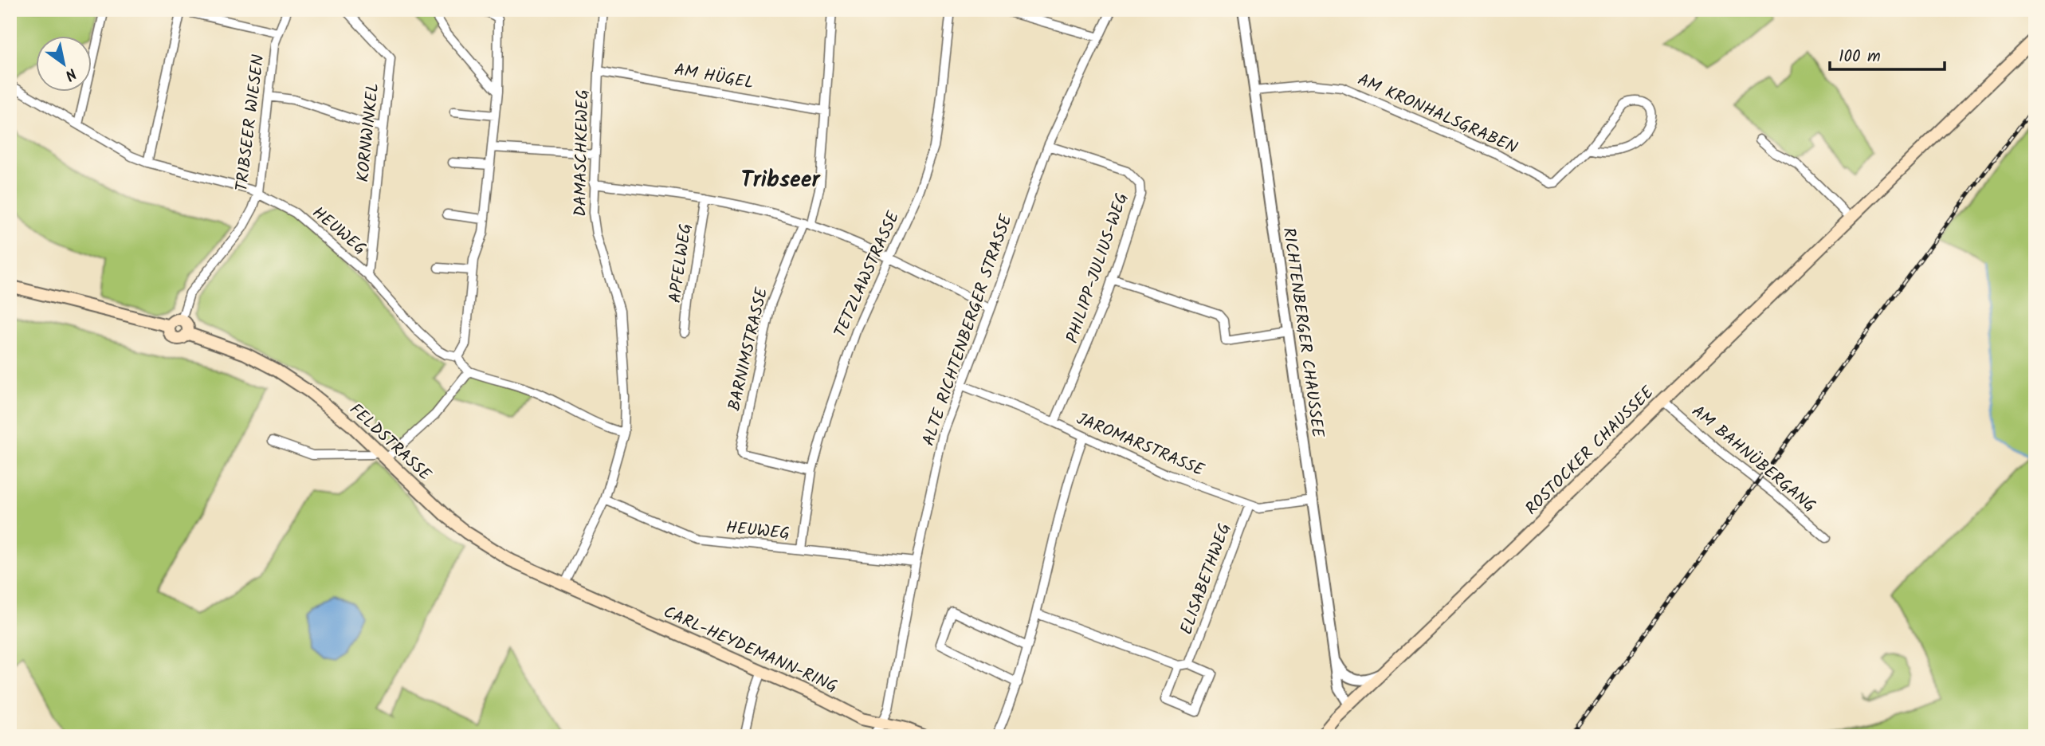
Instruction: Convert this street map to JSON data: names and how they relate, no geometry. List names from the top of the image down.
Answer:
{
  "streets": {
    "main road": ["FELDSTRASSE", "ROSTOCKER CHAUSSEE", "CARL-HEYDEMANN-RING"],
    "street": [
      "AM HÜGEL",
      "AM KRONHALSGRABEN",
      "TRIBSEER WIESEN",
      "KORNWINKEL",
      "DAMASCHKEWEG",
      "HEUWEG",
      "APFELWEG",
      "PHILIPP-JULIUS-WEG",
      "TETZLAWSTRASSE",
      "ALTE RICHTENBERGER STRASSE",
      "RICHTENBERGER CHAUSSEE",
      "BARNIMSTRASSE",
      "JAROMARSTRASSE",
      "AM BAHNÜBERGANG",
      "ELISABETHWEG"
    ]
  },
  "crossings": [
    ["AM HÜGEL", "DAMASCHKEWEG"],
    ["AM HÜGEL", "BARNIMSTRASSE"],
    ["AM KRONHALSGRABEN", "RICHTENBERGER CHAUSSEE"],
    ["TRIBSEER WIESEN", "HEUWEG"],
    ["TRIBSEER WIESEN", "FELDSTRASSE"],
    ["KORNWINKEL", "HEUWEG"],
    ["DAMASCHKEWEG", "HEUWEG"],
    ["DAMASCHKEWEG", "FELDSTRASSE"],
    ["DAMASCHKEWEG", "CARL-HEYDEMANN-RING"],
    ["HEUWEG", "TETZLAWSTRASSE"],
    ["HEUWEG", "ALTE RICHTENBERGER STRASSE"],
    ["PHILIPP-JULIUS-WEG", "ALTE RICHTENBERGER STRASSE"],
    ["PHILIPP-JULIUS-WEG", "JAROMARSTRASSE"],
    ["TETZLAWSTRASSE", "BARNIMSTRASSE"],
    ["ALTE RICHTENBERGER STRASSE", "JAROMARSTRASSE"],
    ["ALTE RICHTENBERGER STRASSE", "CARL-HEYDEMANN-RING"],
    ["RICHTENBERGER CHAUSSEE", "JAROMARSTRASSE"],
    ["RICHTENBERGER CHAUSSEE", "ROSTOCKER CHAUSSEE"],
    ["FELDSTRASSE", "CARL-HEYDEMANN-RING"],
    ["JAROMARSTRASSE", "ELISABETHWEG"],
    ["ROSTOCKER CHAUSSEE", "AM BAHNÜBERGANG"]
  ],
  "districts": ["Tribseer"],
  "scale_bar": "100 m",
  "north": "bottom right"
}
